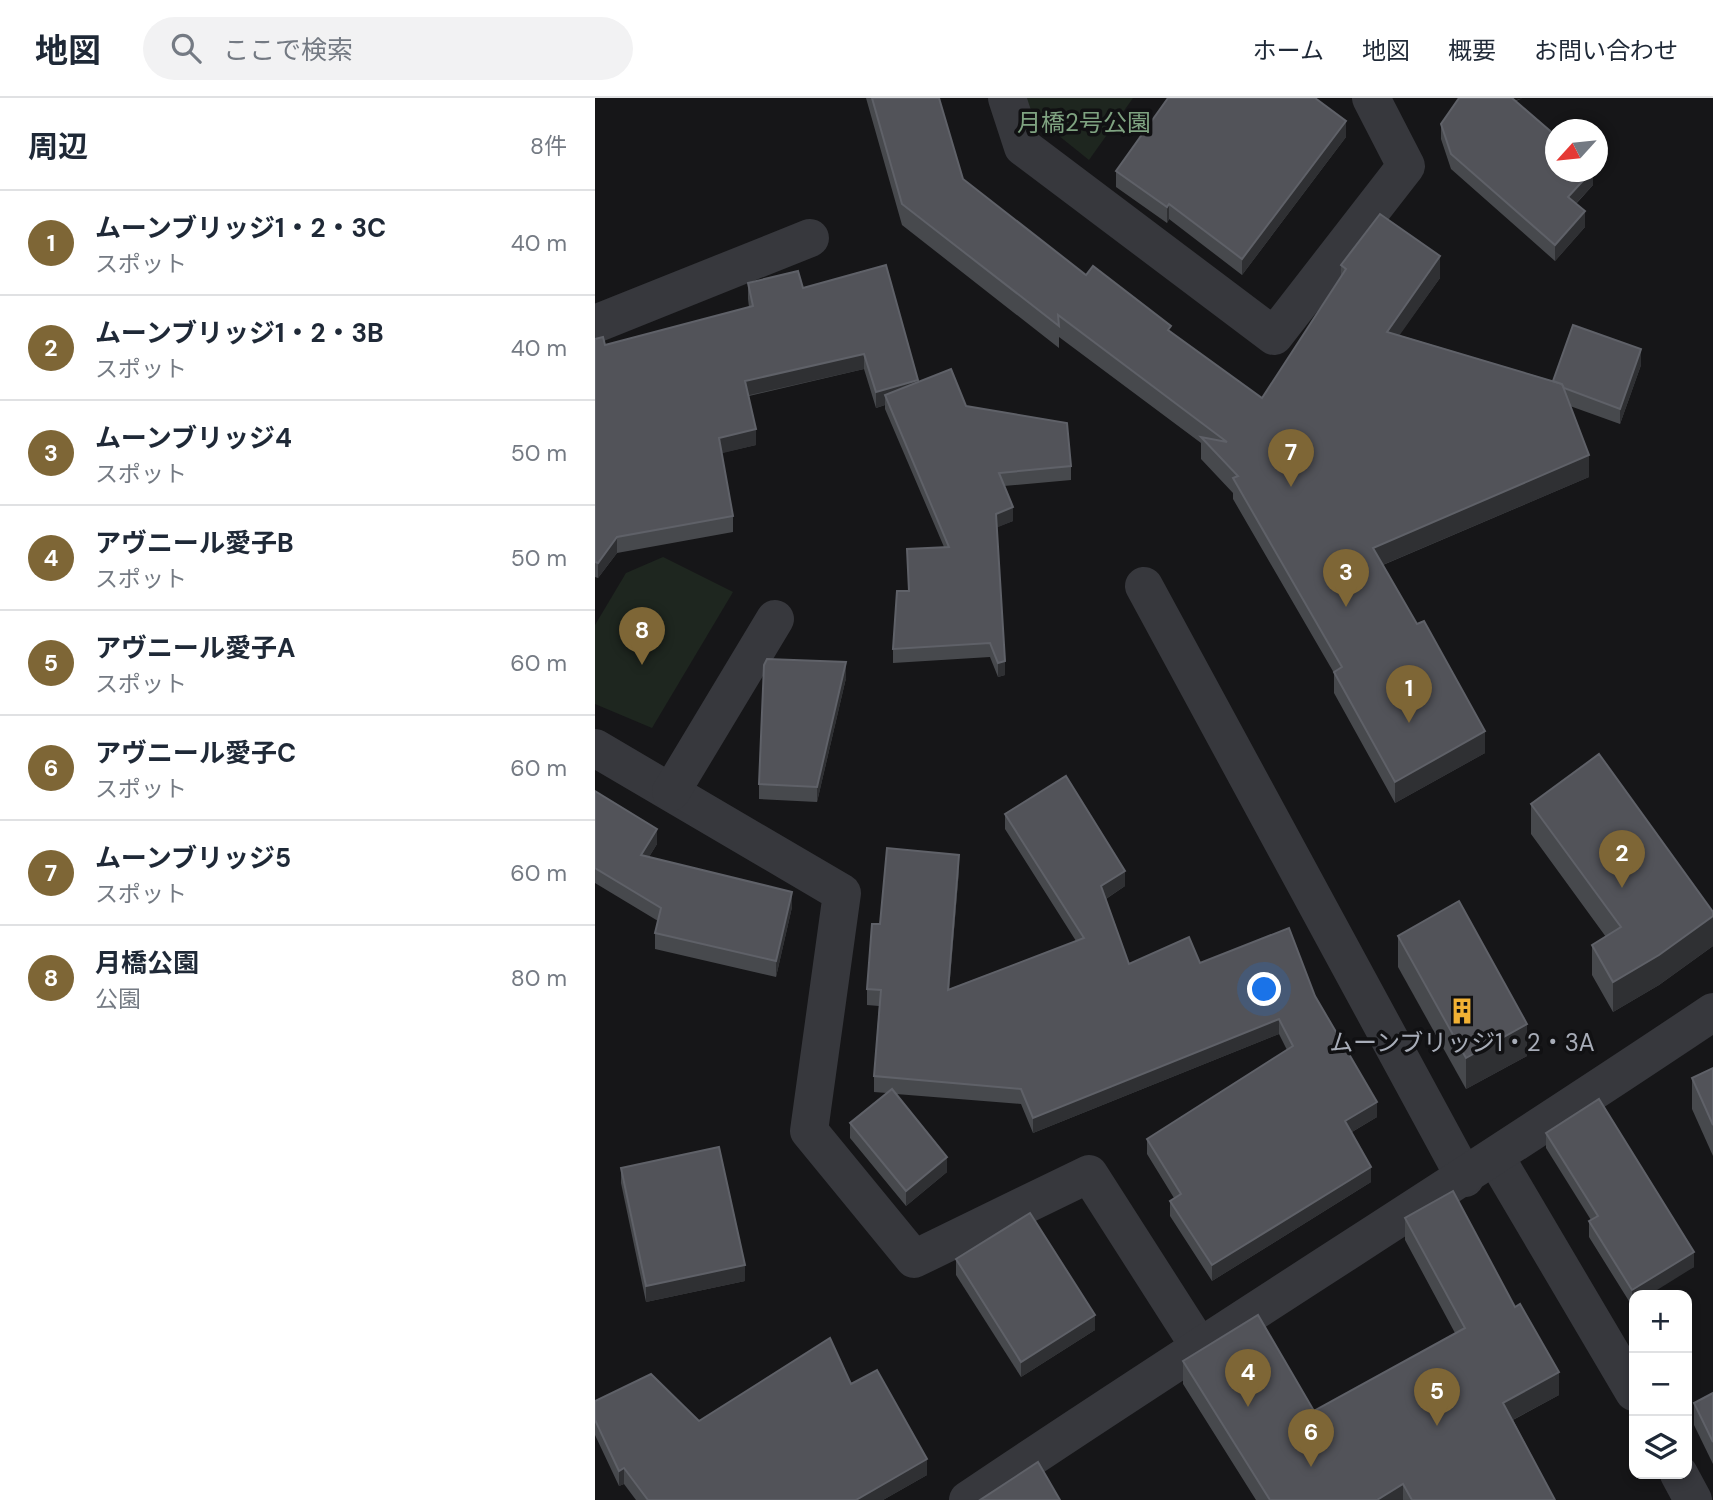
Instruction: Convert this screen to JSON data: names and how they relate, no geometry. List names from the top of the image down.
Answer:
{
  "parks": ["月橋2号公園"],
  "places": {
    "building": ["ムーンブリッジ1・2・3A"]
  },
  "north": "bottom left",
  "page": {
    "header": "地図",
    "search": "ここで検索",
    "nav": [
      "ホーム",
      "地図",
      "概要",
      "お問い合わせ"
    ],
    "heading": ["周辺", "8件"],
    "list": [
      {
        "mark": "1",
        "name": "ムーンブリッジ1・2・3C",
        "note": "スポット",
        "value": "40 m"
      },
      {
        "mark": "2",
        "name": "ムーンブリッジ1・2・3B",
        "note": "スポット",
        "value": "40 m"
      },
      {
        "mark": "3",
        "name": "ムーンブリッジ4",
        "note": "スポット",
        "value": "50 m"
      },
      {
        "mark": "4",
        "name": "アヴニール愛子B",
        "note": "スポット",
        "value": "50 m"
      },
      {
        "mark": "5",
        "name": "アヴニール愛子A",
        "note": "スポット",
        "value": "60 m"
      },
      {
        "mark": "6",
        "name": "アヴニール愛子C",
        "note": "スポット",
        "value": "60 m"
      },
      {
        "mark": "7",
        "name": "ムーンブリッジ5",
        "note": "スポット",
        "value": "60 m"
      },
      {
        "mark": "8",
        "name": "月橋公園",
        "note": "公園",
        "value": "80 m"
      }
    ],
    "pins": [
      "7",
      "3",
      "8",
      "1",
      "2",
      "4",
      "5",
      "6"
    ],
    "map_buttons": ["+", "−"]
  }
}
